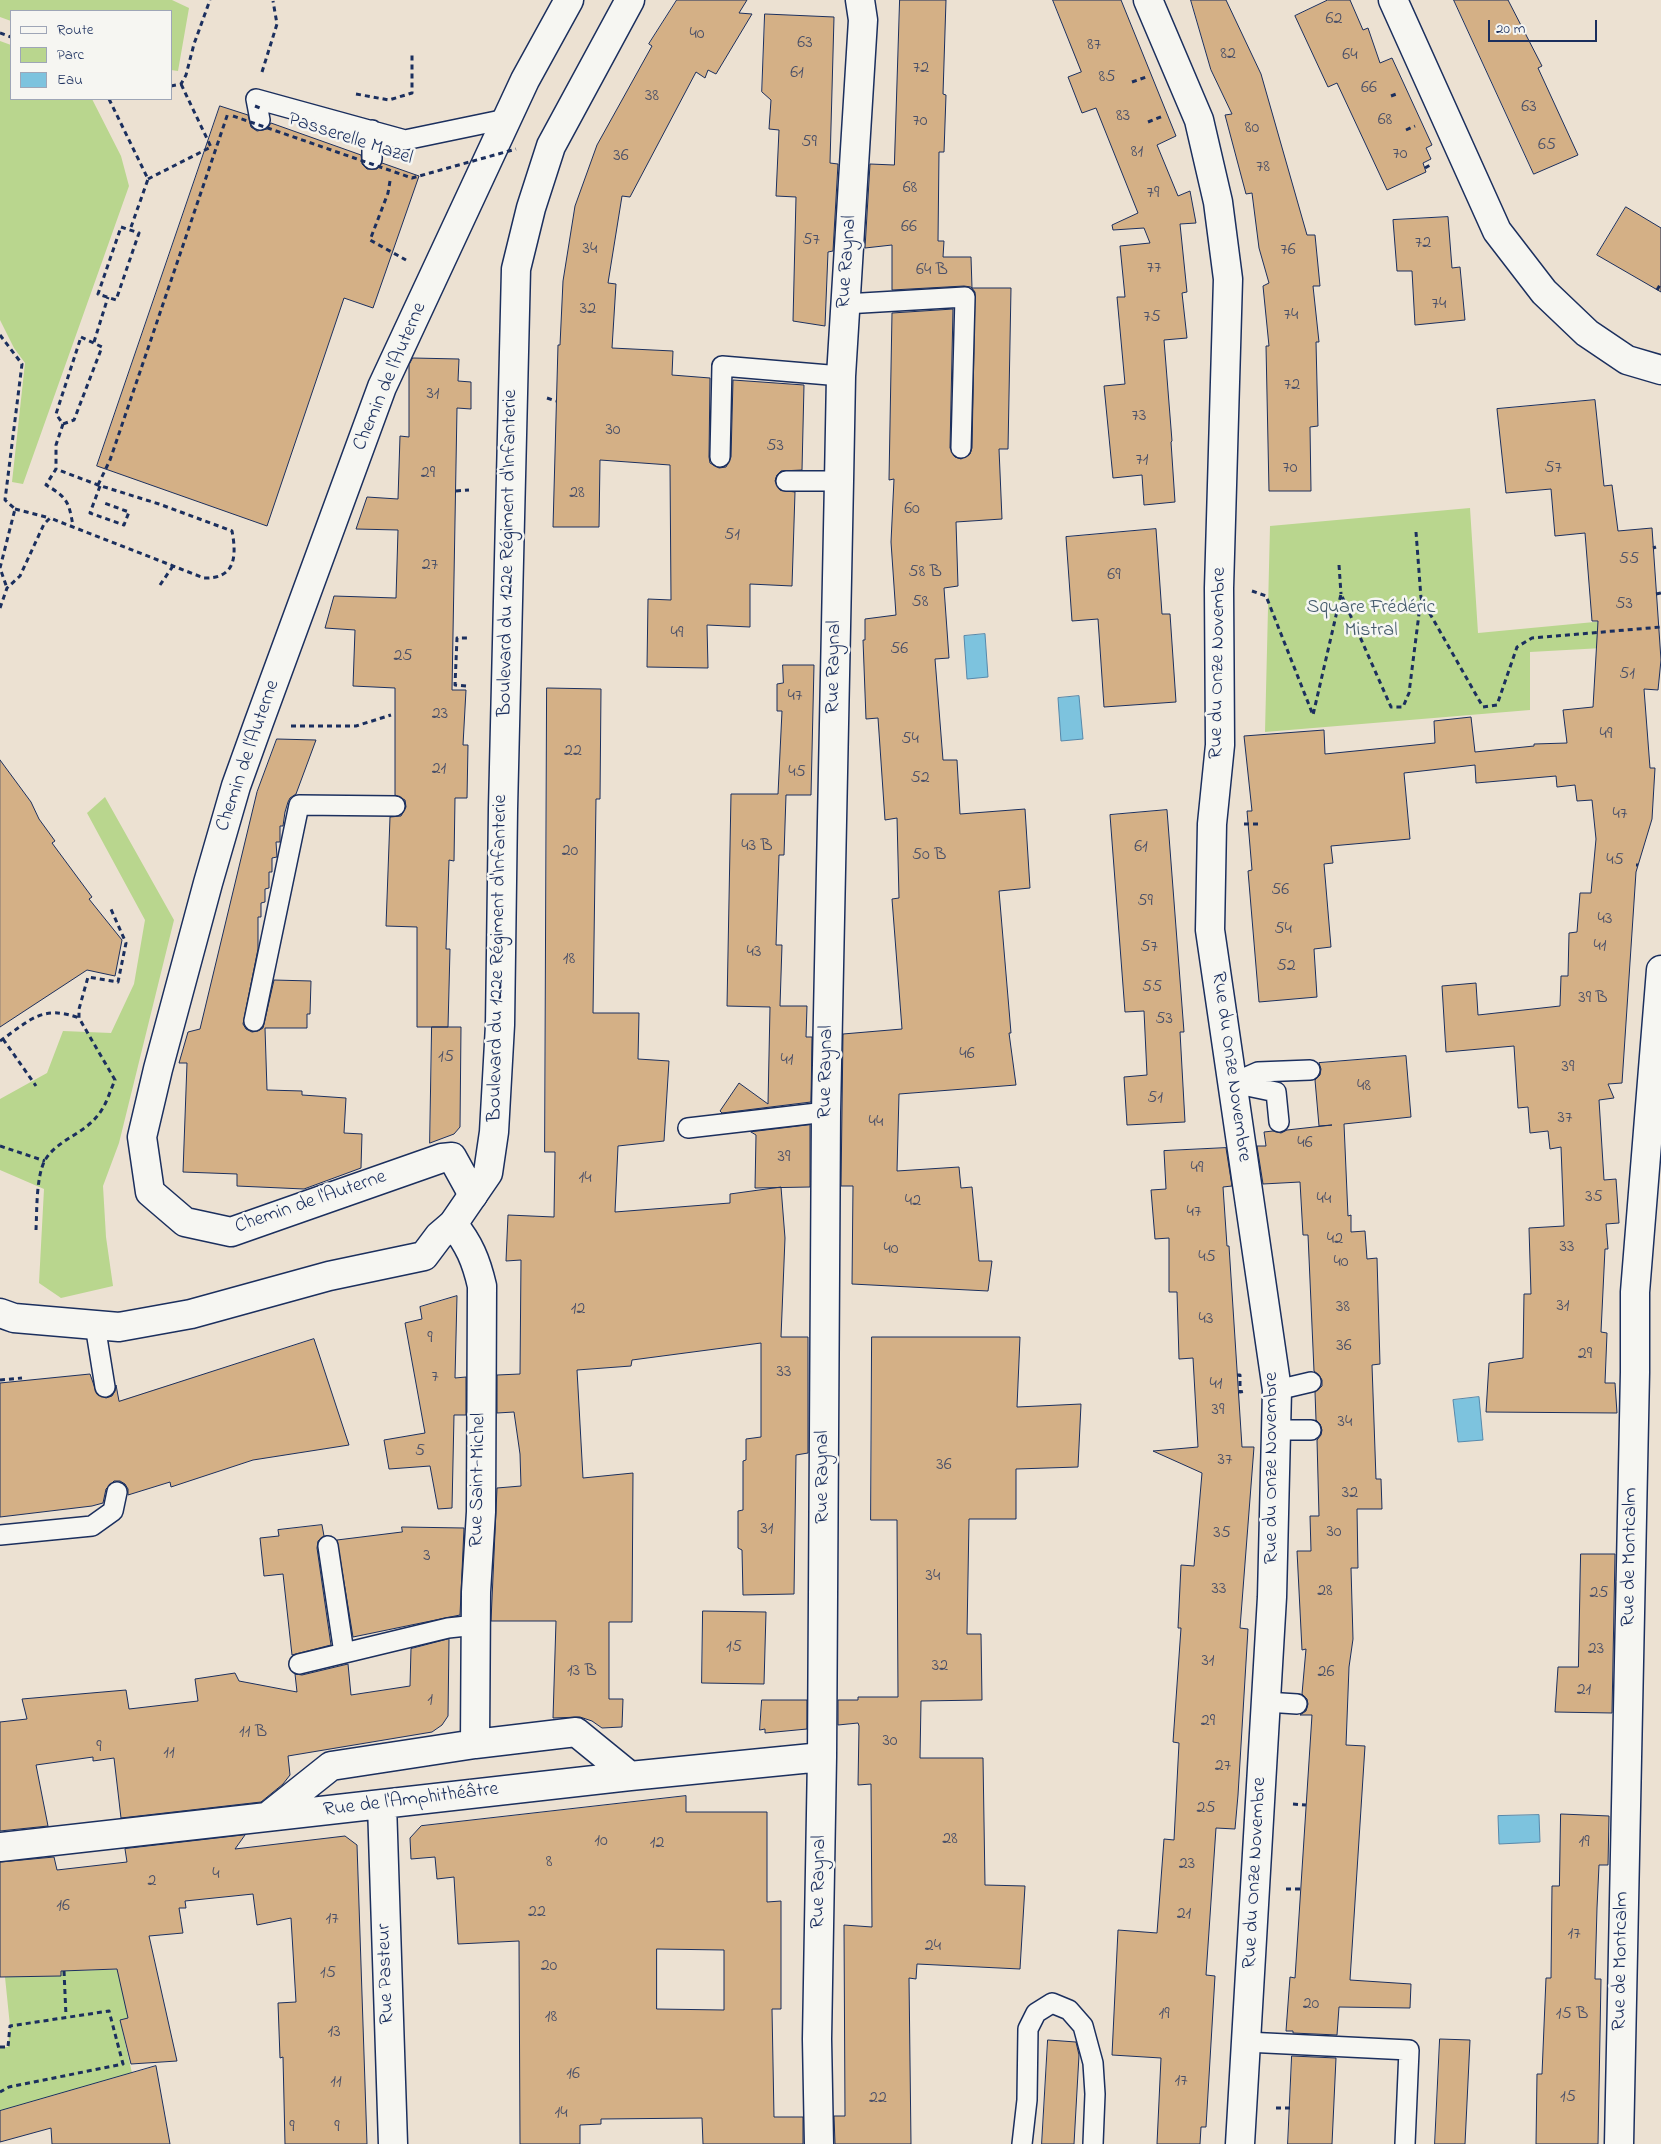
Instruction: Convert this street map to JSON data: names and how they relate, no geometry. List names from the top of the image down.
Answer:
{
  "streets": {
    "street": [
      "Rue Raynal",
      "Chemin de l'Auterne",
      "Boulevard du 122e Régiment d'Infanterie",
      "Rue du Onze Novembre",
      "Rue Saint-Michel",
      "Rue de Montcalm",
      "Rue de l'Amphithéâtre",
      "Rue Pasteur"
    ],
    "path": ["Passerelle Mazel"]
  },
  "crossings": [
    ["Rue Raynal", "Rue de l'Amphithéâtre"],
    ["Chemin de l'Auterne", "Boulevard du 122e Régiment d'Infanterie"],
    ["Boulevard du 122e Régiment d'Infanterie", "Rue Saint-Michel"],
    ["Rue de l'Amphithéâtre", "Rue Pasteur"]
  ],
  "parks": ["Square Frédéric Mistral"],
  "house_numbers": [
    "62",
    "40",
    "63",
    "87",
    "82",
    "64",
    "72",
    "61",
    "85",
    "66",
    "38",
    "63",
    "83",
    "68",
    "70",
    "80",
    "59",
    "65",
    "81",
    "70",
    "36",
    "78",
    "68",
    "79",
    "66",
    "57",
    "72",
    "34",
    "76",
    "77",
    "64 B",
    "74",
    "32",
    "74",
    "75",
    "72",
    "31",
    "73",
    "30",
    "53",
    "71",
    "70",
    "57",
    "29",
    "28",
    "60",
    "51",
    "55",
    "27",
    "58 B",
    "69",
    "58",
    "53",
    "49",
    "56",
    "25",
    "51",
    "47",
    "23",
    "49",
    "54",
    "22",
    "21",
    "45",
    "52",
    "47",
    "43 B",
    "61",
    "20",
    "50 B",
    "45",
    "56",
    "59",
    "43",
    "54",
    "41",
    "57",
    "43",
    "18",
    "52",
    "55",
    "39 B",
    "53",
    "46",
    "15",
    "41",
    "39",
    "48",
    "51",
    "37",
    "44",
    "46",
    "39",
    "49",
    "14",
    "35",
    "44",
    "42",
    "47",
    "42",
    "33",
    "40",
    "45",
    "40",
    "31",
    "38",
    "12",
    "43",
    "9",
    "36",
    "29",
    "33",
    "7",
    "41",
    "39",
    "34",
    "5",
    "37",
    "36",
    "32",
    "31",
    "30",
    "35",
    "3",
    "34",
    "33",
    "28",
    "25",
    "15",
    "23",
    "31",
    "32",
    "13 B",
    "26",
    "21",
    "1",
    "29",
    "11 B",
    "30",
    "9",
    "11",
    "27",
    "25",
    "28",
    "10",
    "19",
    "12",
    "8",
    "23",
    "4",
    "2",
    "16",
    "22",
    "21",
    "17",
    "17",
    "24",
    "20",
    "15",
    "20",
    "19",
    "15 B",
    "18",
    "13",
    "16",
    "17",
    "11",
    "15",
    "22",
    "14",
    "9",
    "9"
  ],
  "legend": ["Route", "Parc", "Eau"],
  "scale_bar": "20 m"
}
